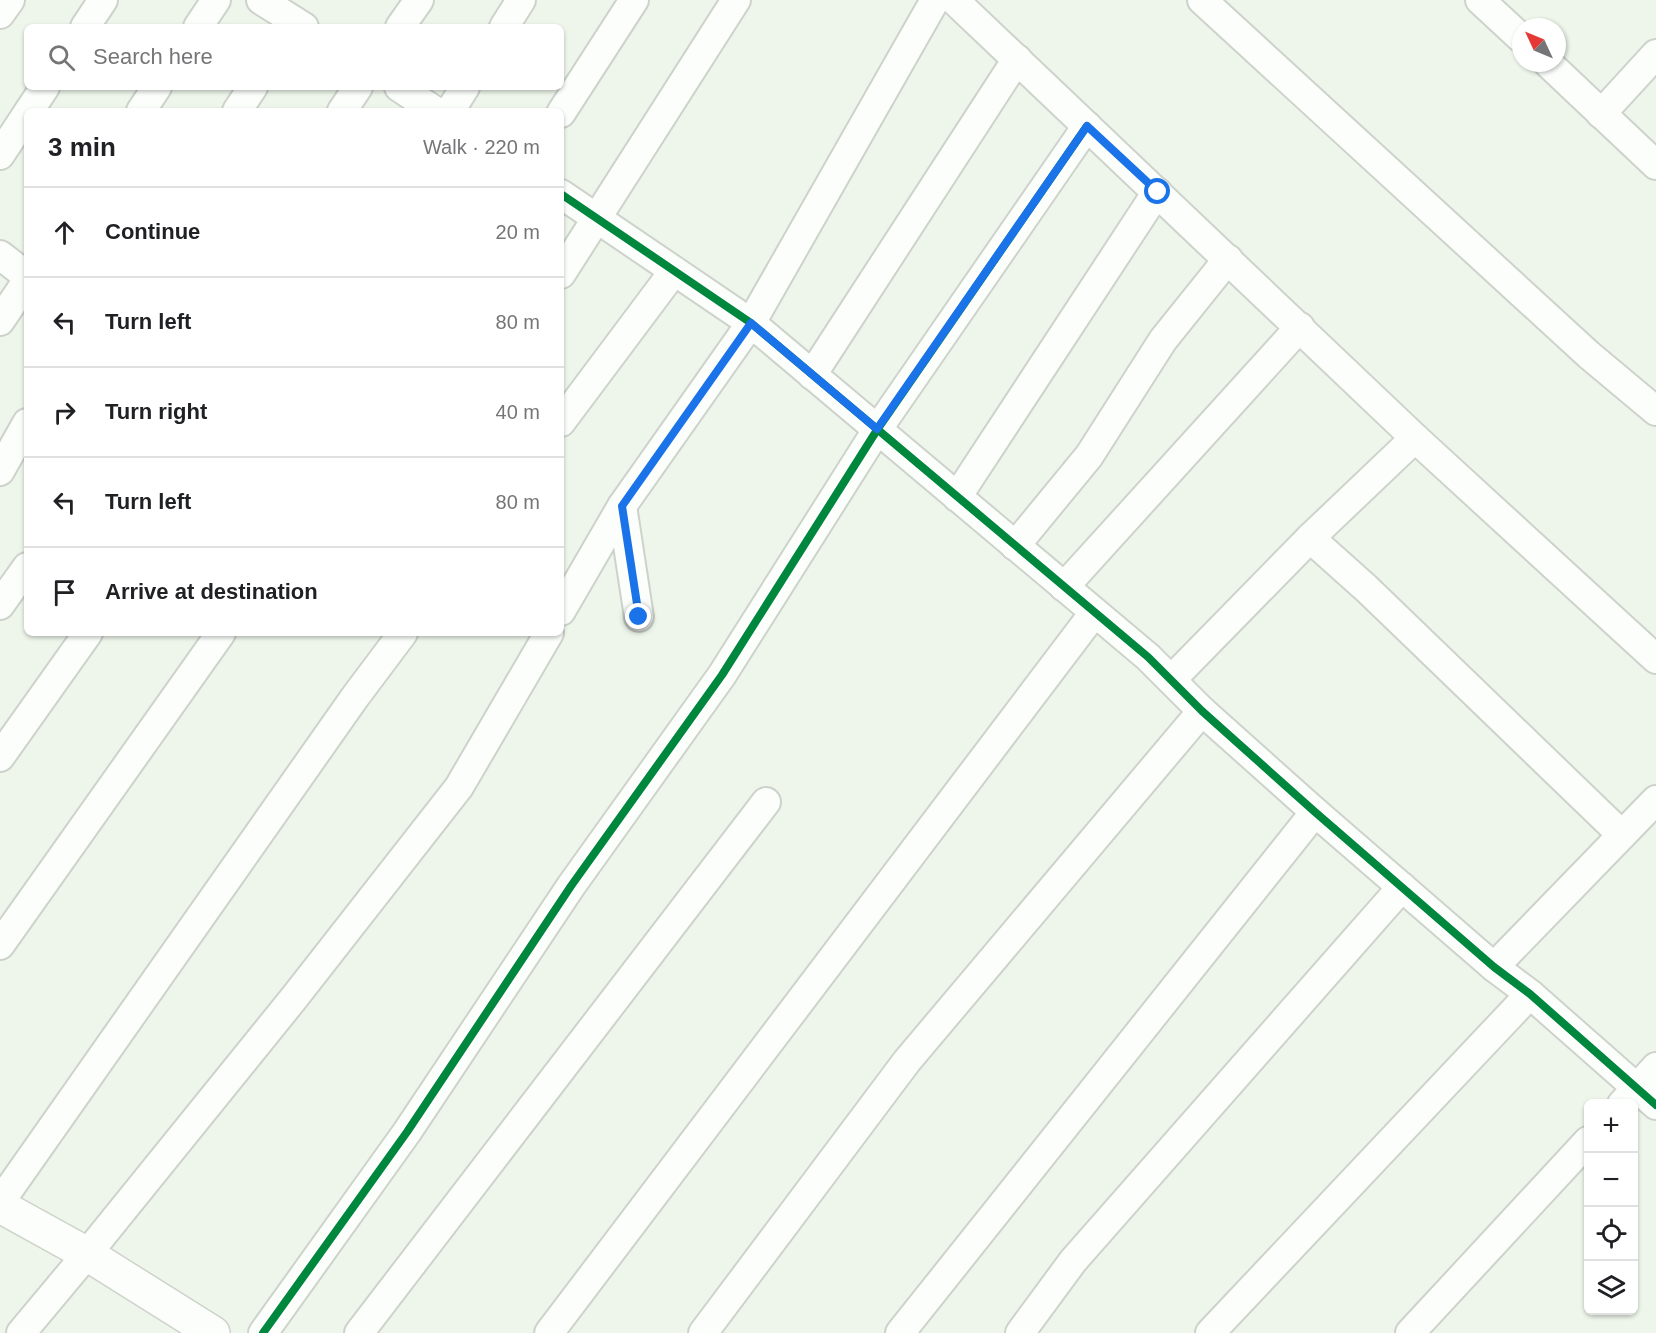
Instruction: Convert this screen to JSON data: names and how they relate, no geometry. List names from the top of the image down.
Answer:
{
  "north": "top left",
  "page": {
    "search": "Search here",
    "heading": ["3 min", "Walk · 220 m"],
    "list": [
      ["Continue", "20 m"],
      ["Turn left", "80 m"],
      ["Turn right", "40 m"],
      ["Turn left", "80 m"],
      "Arrive at destination"
    ],
    "map_buttons": ["+", "−"]
  }
}
